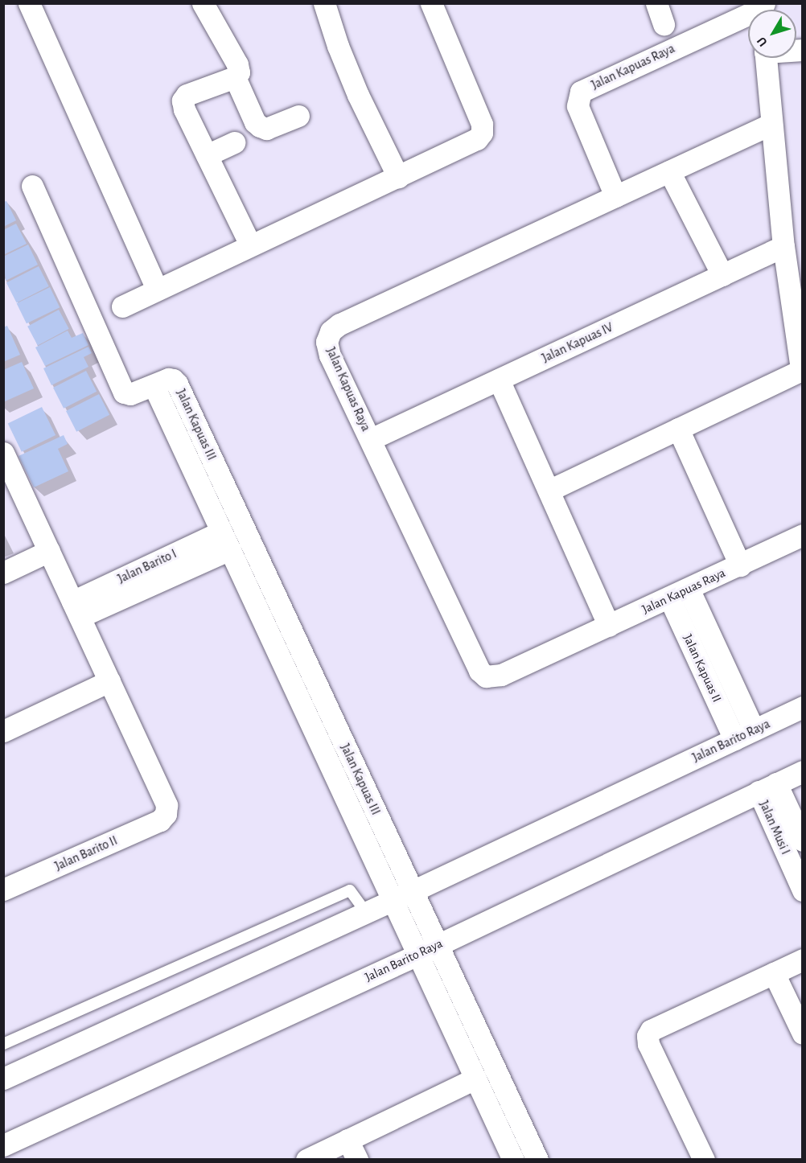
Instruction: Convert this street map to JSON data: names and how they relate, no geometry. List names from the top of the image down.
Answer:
{
  "streets": {
    "street": [
      "Jalan Kapuas Raya",
      "Jalan Kapuas IV",
      "Jalan Kapuas III",
      "Jalan Barito I",
      "Jalan Kapuas II",
      "Jalan Barito Raya",
      "Jalan Musi I",
      "Jalan Barito II"
    ]
  },
  "crossings": [
    ["Jalan Kapuas Raya", "Jalan Kapuas IV"],
    ["Jalan Kapuas Raya", "Jalan Kapuas II"],
    ["Jalan Kapuas III", "Jalan Barito I"],
    ["Jalan Kapuas III", "Jalan Barito Raya"],
    ["Jalan Kapuas II", "Jalan Barito Raya"],
    ["Jalan Barito Raya", "Jalan Musi I"]
  ],
  "north": "bottom left"
}
